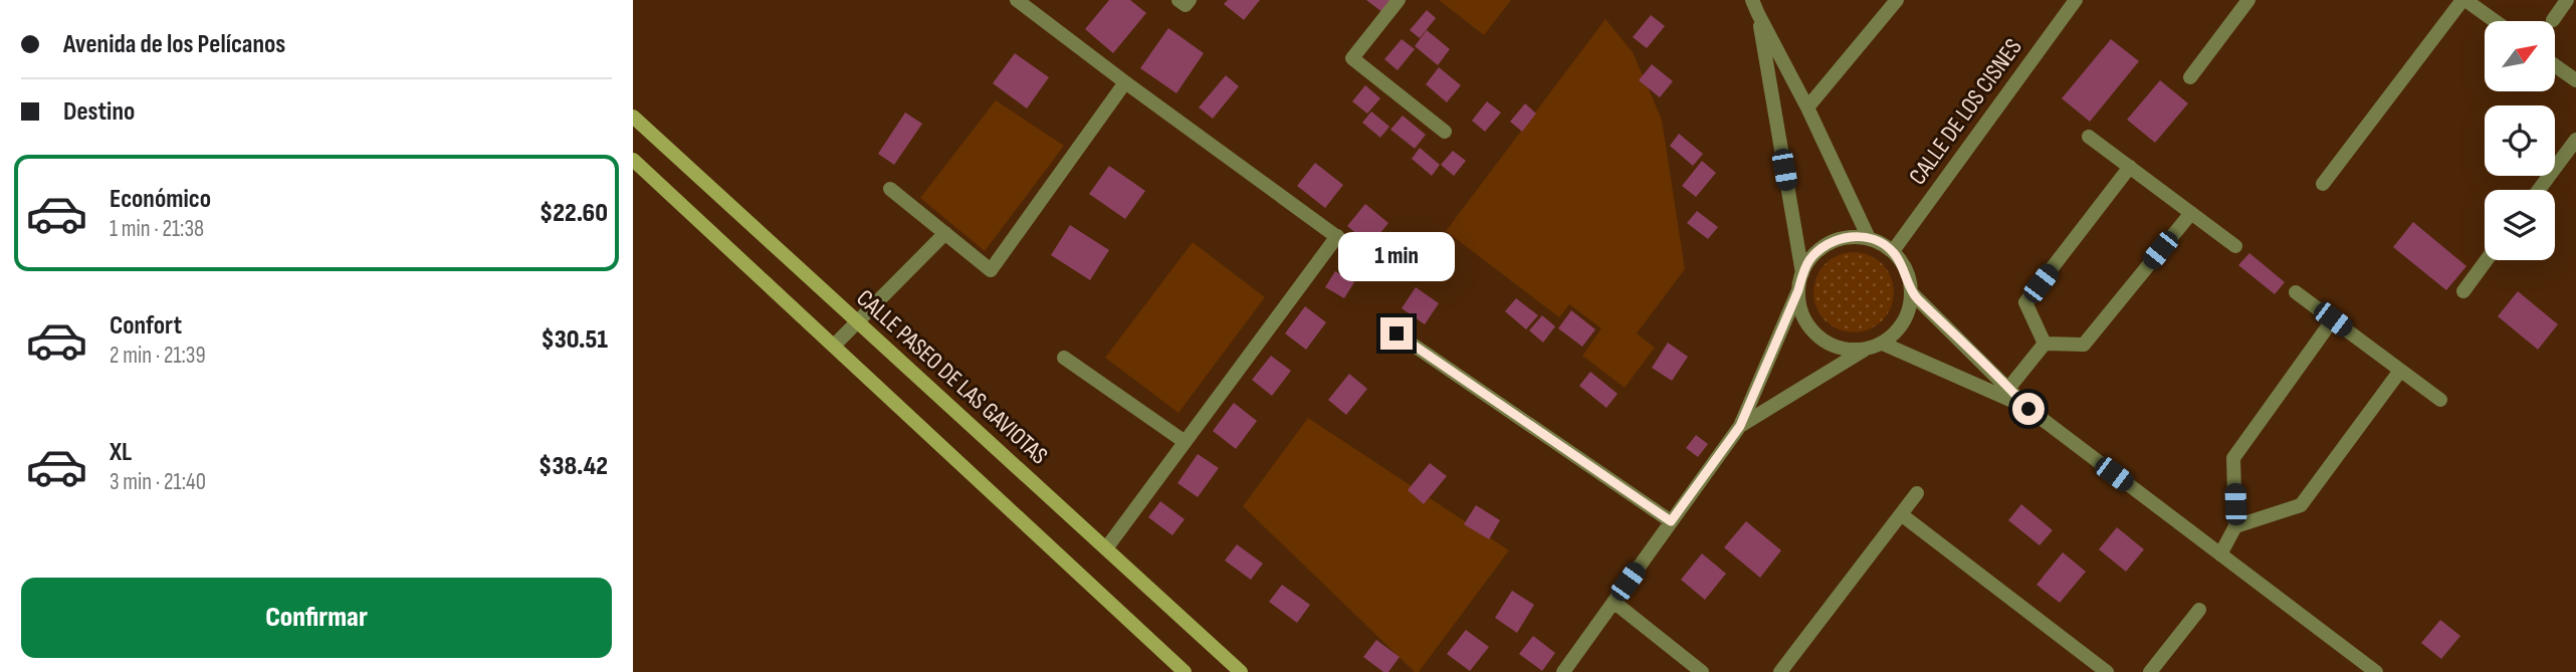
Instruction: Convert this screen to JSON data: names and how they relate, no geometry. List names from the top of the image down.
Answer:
{
  "streets": {
    "main road": ["CALLE PASEO DE LAS GAVIOTAS"],
    "street": ["CALLE DE LOS CISNES"]
  },
  "north": "top right",
  "page": {
    "banner": ["Avenida de los Pelícanos", "Destino"],
    "list": [
      {
        "name": "Económico",
        "note": "1 min · 21:38",
        "value": "$22.60"
      },
      {
        "name": "Confort",
        "note": "2 min · 21:39",
        "value": "$30.51"
      },
      {
        "name": "XL",
        "note": "3 min · 21:40",
        "value": "$38.42"
      }
    ],
    "bubble": "1 min",
    "buttons": "Confirmar"
  }
}
